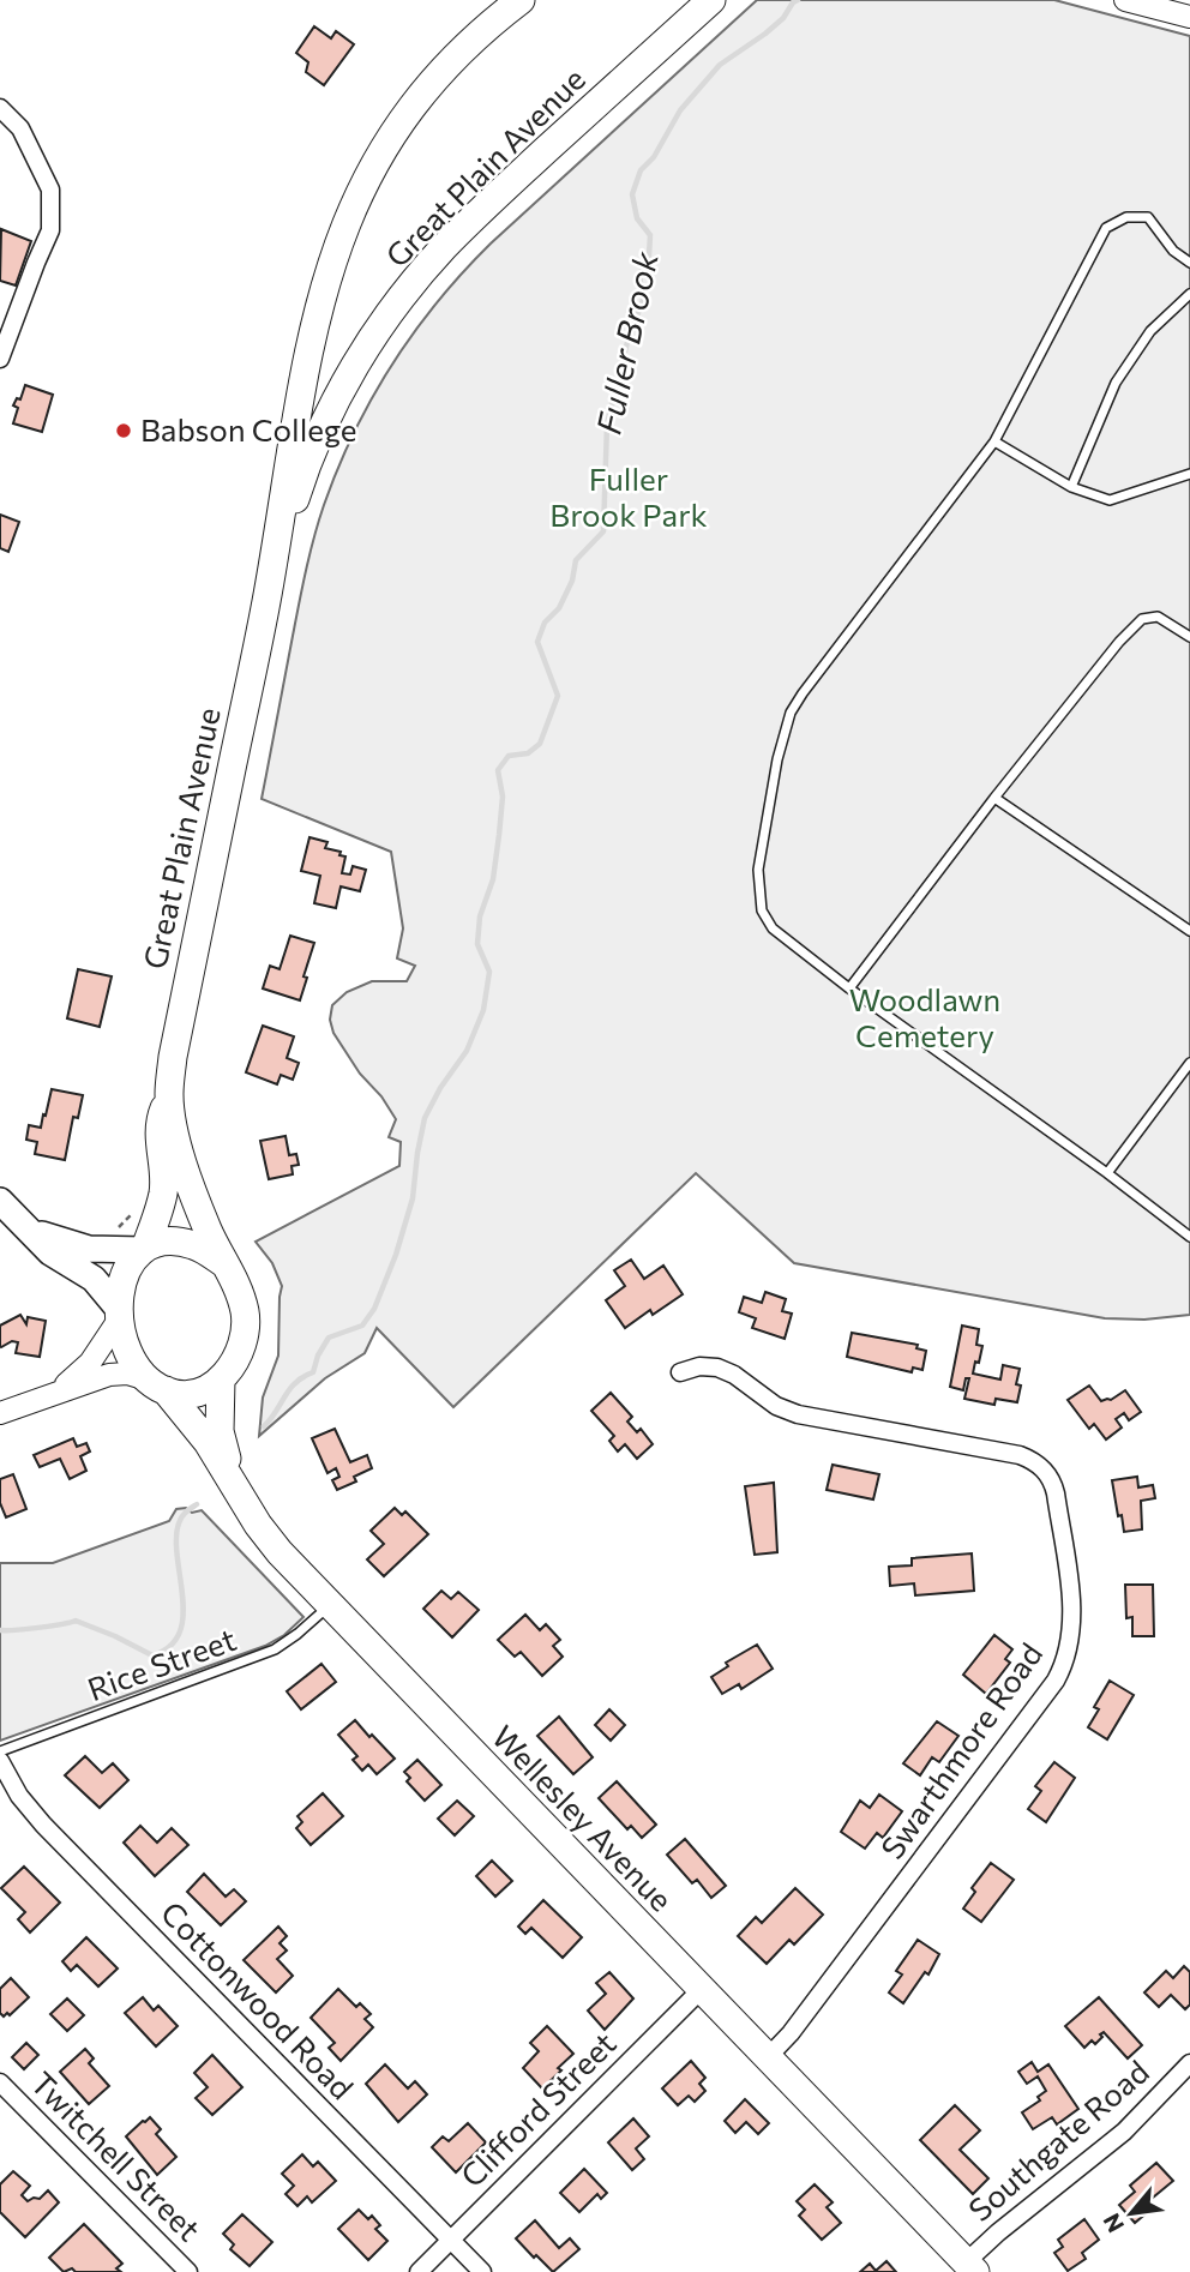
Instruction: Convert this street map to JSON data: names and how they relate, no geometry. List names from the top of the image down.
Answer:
{
  "streets": {
    "main road": ["Great Plain Avenue", "Wellesley Avenue"],
    "street": [
      "Swarthmore Road",
      "Cottonwood Road",
      "Clifford Street",
      "Southgate Road",
      "Twitchell Street"
    ],
    "lane": ["Rice Street"]
  },
  "crossings": [
    ["Great Plain Avenue", "Wellesley Avenue"],
    ["Rice Street", "Wellesley Avenue"],
    ["Swarthmore Road", "Wellesley Avenue"],
    ["Wellesley Avenue", "Clifford Street"],
    ["Wellesley Avenue", "Southgate Road"],
    ["Cottonwood Road", "Clifford Street"]
  ],
  "water": ["Fuller Brook"],
  "parks": ["Fuller Brook Park", "Woodlawn Cemetery"],
  "places": ["Babson College"],
  "north": "bottom left"
}
